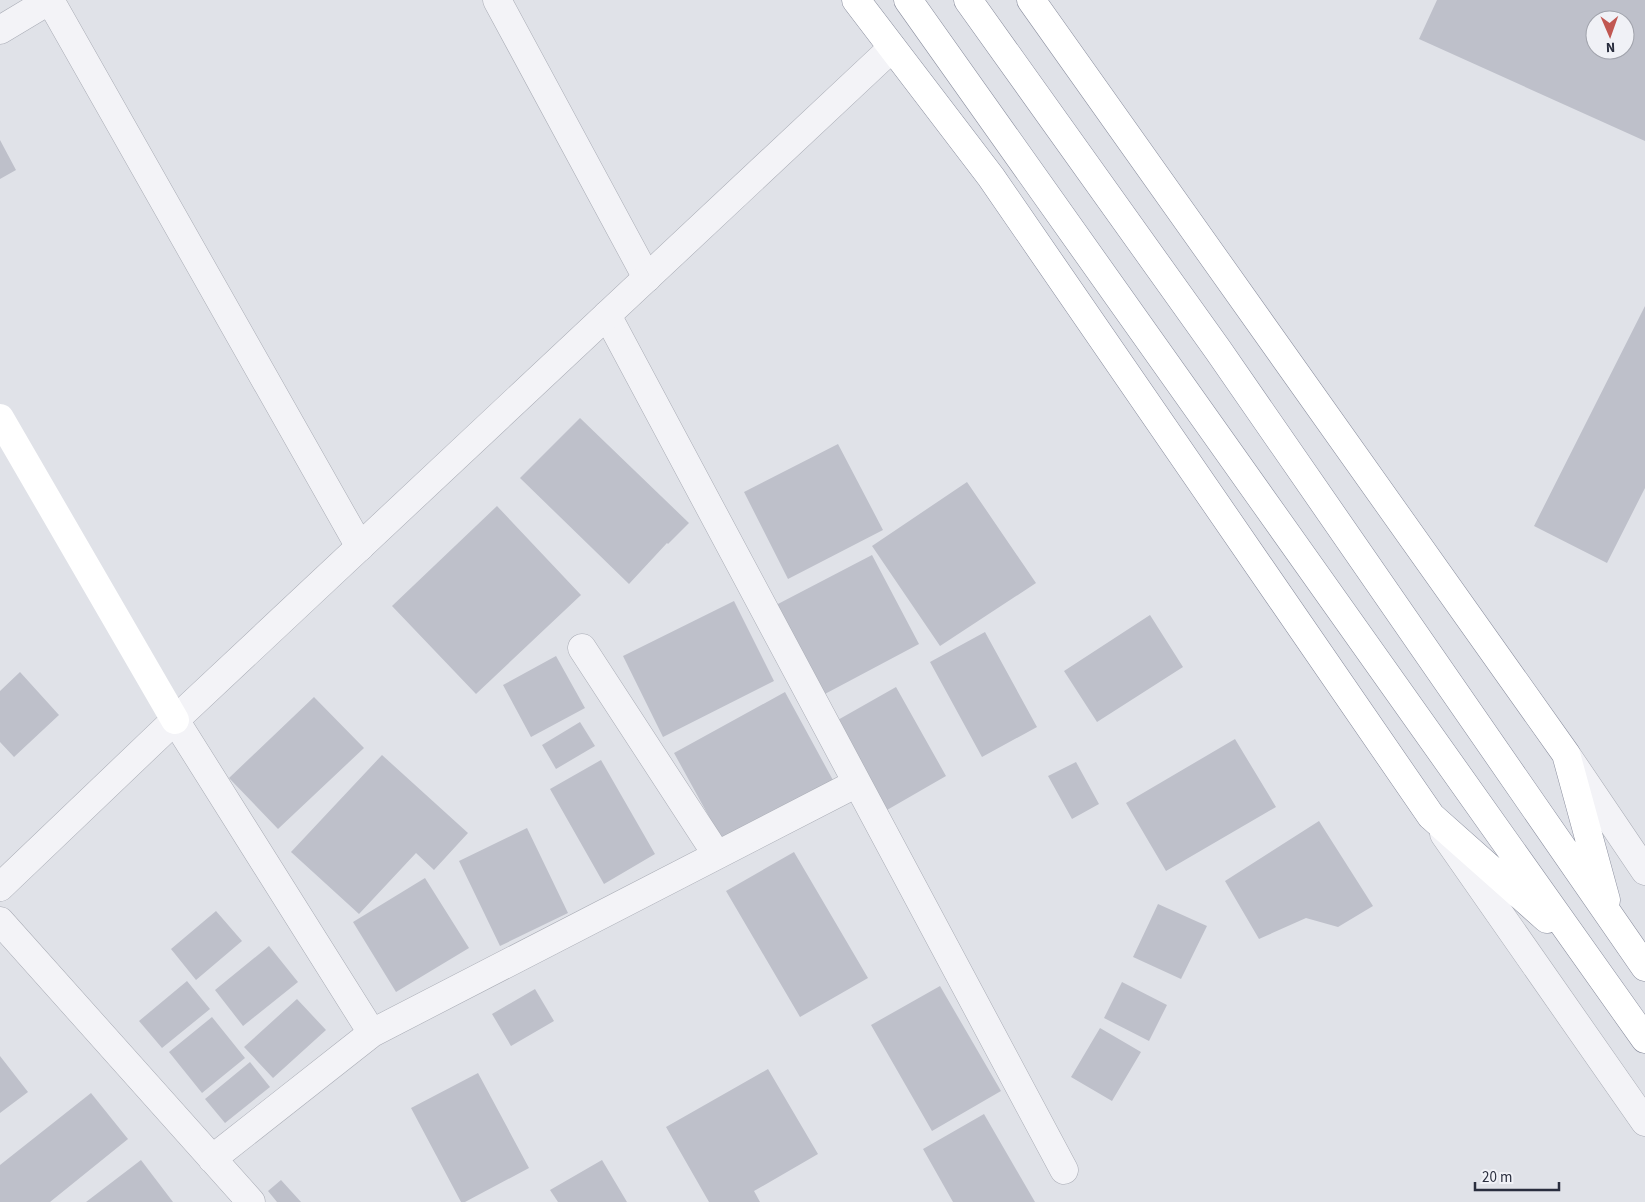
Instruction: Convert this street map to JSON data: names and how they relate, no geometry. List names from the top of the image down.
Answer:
{
  "scale_bar": "20 m",
  "north": "bottom"
}
